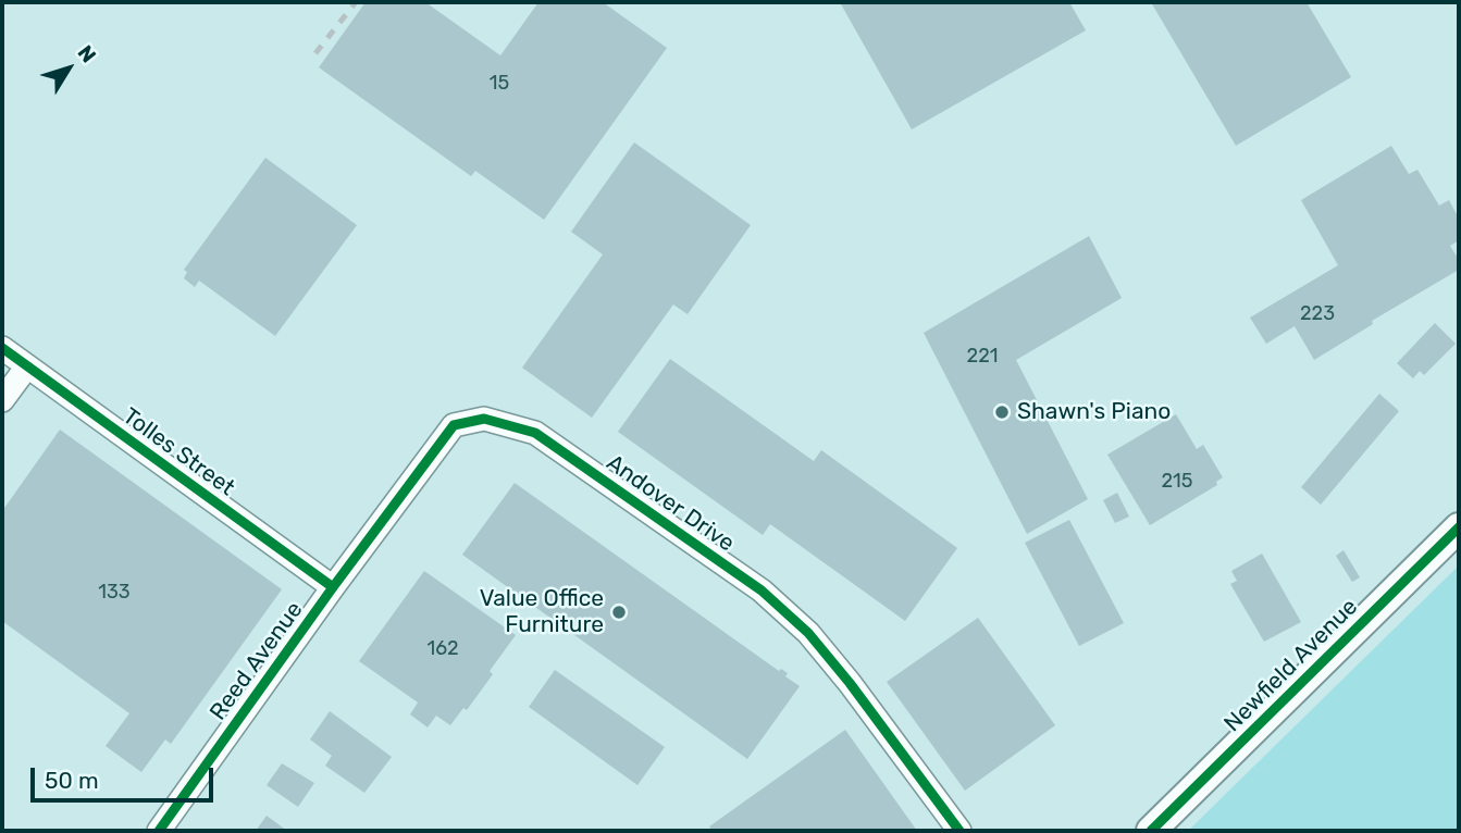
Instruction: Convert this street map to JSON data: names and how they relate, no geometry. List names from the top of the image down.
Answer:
{
  "streets": {
    "street": [
      "Tolles Street",
      "Andover Drive",
      "Reed Avenue",
      "Newfield Avenue"
    ]
  },
  "crossings": [
    ["Tolles Street", "Andover Drive"],
    ["Tolles Street", "Reed Avenue"],
    ["Andover Drive", "Reed Avenue"]
  ],
  "places": ["Shawn's Piano", "Value Office Furniture"],
  "house_numbers": [
    "15",
    "223",
    "221",
    "215",
    "133",
    "162"
  ],
  "scale_bar": "50 m",
  "north": "top right"
}
